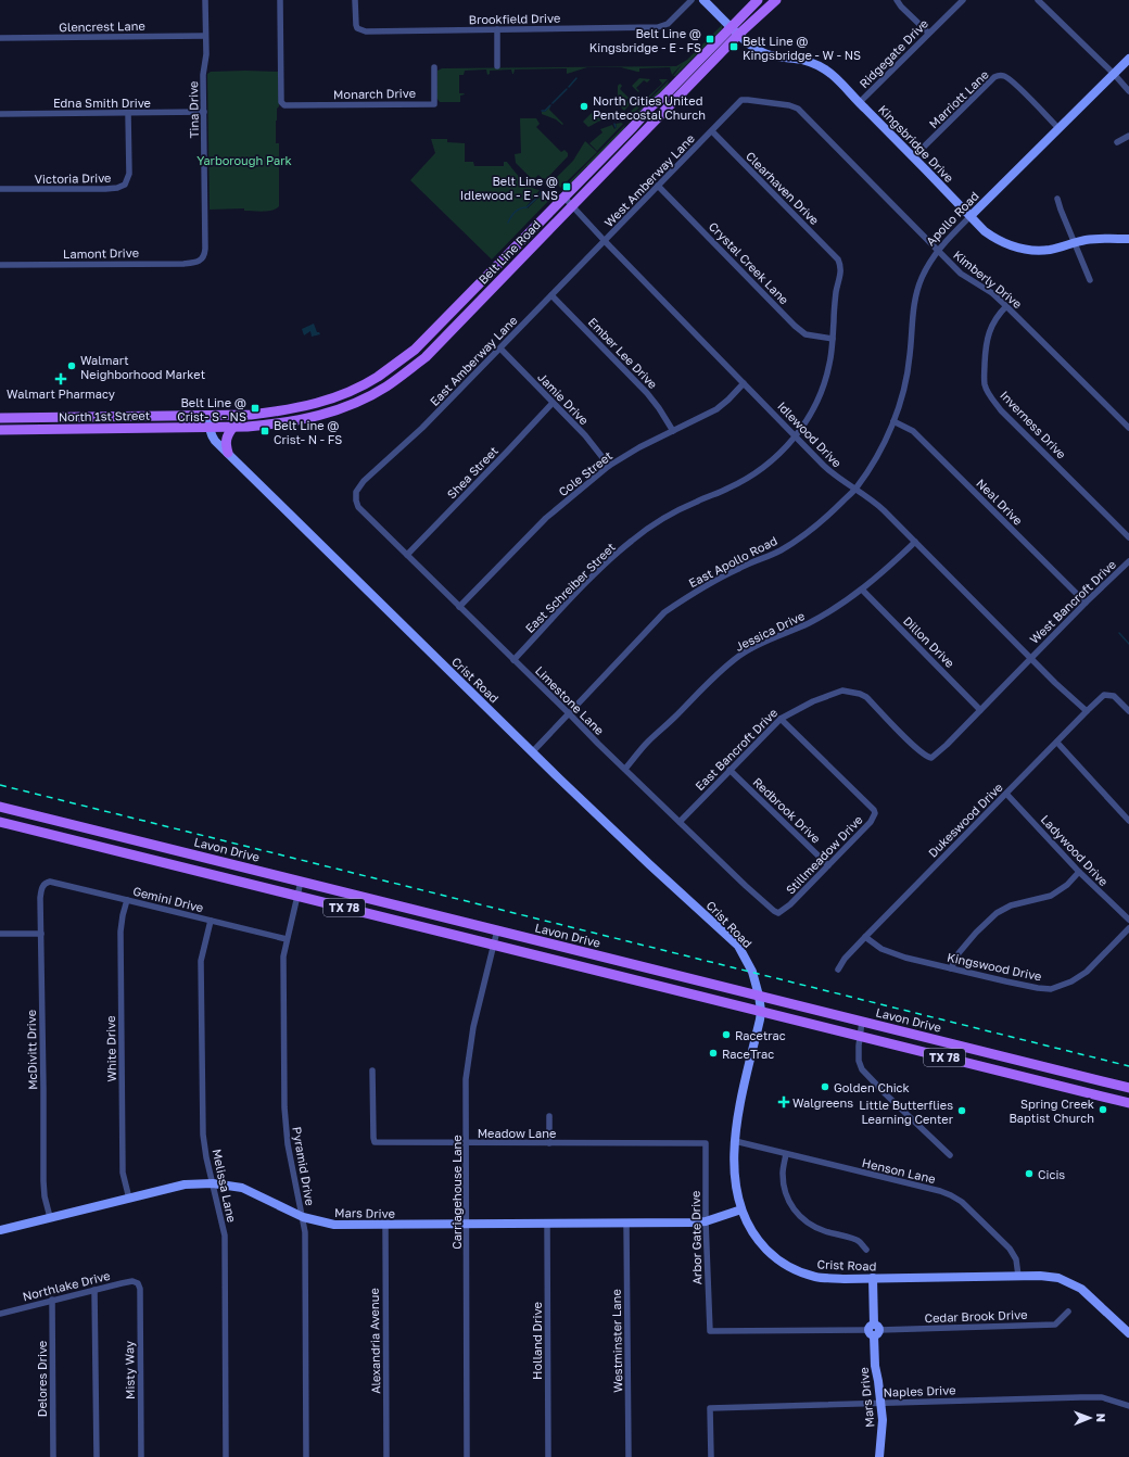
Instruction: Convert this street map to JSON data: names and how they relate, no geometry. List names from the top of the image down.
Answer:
{
  "streets": {
    "main road": [
      "Belt Line Road",
      "North 1st Street",
      "Lavon Drive",
      "TX 78"
    ],
    "street": [
      "Brookfield Drive",
      "Glencrest Lane",
      "Ridgegate Drive",
      "Monarch Drive",
      "Marriott Lane",
      "Edna Smith Drive",
      "Tina Drive",
      "Kingsbridge Drive",
      "Victoria Drive",
      "West Amberway Lane",
      "Clearhaven Drive",
      "Apollo Road",
      "Lamont Drive",
      "Crystal Creek Lane",
      "Kimberly Drive",
      "Ember Lee Drive",
      "East Amberway Lane",
      "Jamie Drive",
      "Inverness Drive",
      "Idlewood Drive",
      "Shea Street",
      "Cole Street",
      "Neal Drive",
      "East Apollo Road",
      "East Schreiber Street",
      "West Bancroft Drive",
      "Jessica Drive",
      "Dillon Drive",
      "Crist Road",
      "Limestone Lane",
      "East Bancroft Drive",
      "Redbrook Drive",
      "Dukeswood Drive",
      "Ladywood Drive",
      "Stillmeadow Drive",
      "Gemini Drive",
      "Kingswood Drive",
      "White Drive",
      "McDivitt Drive",
      "Meadow Lane",
      "Pyramid Drive",
      "Henson Lane",
      "Melissa Lane",
      "Carriagehouse Lane",
      "Mars Drive",
      "Arbor Gate Drive",
      "Northlake Drive",
      "Cedar Brook Drive",
      "Alexandria Avenue",
      "Holland Drive",
      "Westminster Lane",
      "Misty Way",
      "Delores Drive",
      "Naples Drive"
    ]
  },
  "crossings": [
    ["Glencrest Lane", "Tina Drive"],
    ["Ridgegate Drive", "Kingsbridge Drive"],
    ["Marriott Lane", "Kingsbridge Drive"],
    ["Marriott Lane", "Apollo Road"],
    ["Edna Smith Drive", "Tina Drive"],
    ["Edna Smith Drive", "Victoria Drive"],
    ["Tina Drive", "Lamont Drive"],
    ["Kingsbridge Drive", "Apollo Road"],
    ["Kingsbridge Drive", "Belt Line Road"],
    ["West Amberway Lane", "Clearhaven Drive"],
    ["West Amberway Lane", "Crystal Creek Lane"],
    ["West Amberway Lane", "Kimberly Drive"],
    ["West Amberway Lane", "East Amberway Lane"],
    ["West Amberway Lane", "Idlewood Drive"],
    ["Clearhaven Drive", "East Schreiber Street"],
    ["Apollo Road", "Kimberly Drive"],
    ["Apollo Road", "Idlewood Drive"],
    ["Apollo Road", "Neal Drive"],
    ["Apollo Road", "East Apollo Road"],
    ["Belt Line Road", "North 1st Street"],
    ["Belt Line Road", "Idlewood Drive"],
    ["Belt Line Road", "Crist Road"],
    ["Crystal Creek Lane", "East Schreiber Street"],
    ["Kimberly Drive", "Inverness Drive"],
    ["Ember Lee Drive", "East Amberway Lane"],
    ["Ember Lee Drive", "Cole Street"],
    ["East Amberway Lane", "Jamie Drive"],
    ["East Amberway Lane", "Idlewood Drive"],
    ["East Amberway Lane", "Limestone Lane"],
    ["Jamie Drive", "Shea Street"],
    ["Jamie Drive", "Cole Street"],
    ["North 1st Street", "Crist Road"],
    ["Idlewood Drive", "Cole Street"],
    ["Idlewood Drive", "East Apollo Road"],
    ["Idlewood Drive", "East Schreiber Street"],
    ["Idlewood Drive", "West Bancroft Drive"],
    ["Idlewood Drive", "Jessica Drive"],
    ["Idlewood Drive", "East Bancroft Drive"],
    ["Idlewood Drive", "Dukeswood Drive"],
    ["Shea Street", "Limestone Lane"],
    ["Cole Street", "Limestone Lane"],
    ["Neal Drive", "West Bancroft Drive"],
    ["East Apollo Road", "Crist Road"],
    ["East Apollo Road", "Limestone Lane"],
    ["East Schreiber Street", "Limestone Lane"],
    ["West Bancroft Drive", "East Bancroft Drive"],
    ["Jessica Drive", "Dillon Drive"],
    ["Jessica Drive", "Limestone Lane"],
    ["Dillon Drive", "East Bancroft Drive"],
    ["Crist Road", "Lavon Drive"],
    ["Crist Road", "TX 78"],
    ["Crist Road", "Henson Lane"],
    ["Crist Road", "Mars Drive"],
    ["Limestone Lane", "East Bancroft Drive"],
    ["Limestone Lane", "Stillmeadow Drive"],
    ["East Bancroft Drive", "Redbrook Drive"],
    ["East Bancroft Drive", "Stillmeadow Drive"],
    ["Redbrook Drive", "Stillmeadow Drive"],
    ["Dukeswood Drive", "Ladywood Drive"],
    ["Dukeswood Drive", "Kingswood Drive"],
    ["Lavon Drive", "Pyramid Drive"],
    ["Lavon Drive", "Carriagehouse Lane"],
    ["Gemini Drive", "White Drive"],
    ["Gemini Drive", "McDivitt Drive"],
    ["Gemini Drive", "Pyramid Drive"],
    ["Gemini Drive", "Melissa Lane"],
    ["TX 78", "Pyramid Drive"],
    ["TX 78", "Carriagehouse Lane"],
    ["White Drive", "Mars Drive"],
    ["McDivitt Drive", "Mars Drive"],
    ["Meadow Lane", "Carriagehouse Lane"],
    ["Meadow Lane", "Arbor Gate Drive"],
    ["Pyramid Drive", "Mars Drive"],
    ["Melissa Lane", "Mars Drive"],
    ["Carriagehouse Lane", "Mars Drive"],
    ["Mars Drive", "Arbor Gate Drive"],
    ["Mars Drive", "Cedar Brook Drive"],
    ["Mars Drive", "Alexandria Avenue"],
    ["Mars Drive", "Holland Drive"],
    ["Mars Drive", "Westminster Lane"],
    ["Mars Drive", "Naples Drive"],
    ["Arbor Gate Drive", "Cedar Brook Drive"],
    ["Northlake Drive", "Misty Way"],
    ["Northlake Drive", "Delores Drive"]
  ],
  "parks": ["Yarborough Park"],
  "places": {
    "transit": [
      "Belt Line @ Kingsbridge - E - FS",
      "Belt Line @ Kingsbridge - W - NS",
      "Belt Line @ Idlewood - E - NS",
      "Belt Line @ Crist- S - NS",
      "Belt Line @ Crist- N - FS"
    ],
    "other": [
      "North Cities United Pentecostal Church",
      "Walmart Neighborhood Market",
      "Racetrac",
      "RaceTrac",
      "Golden Chick",
      "Spring Creek Baptist Church",
      "Little Butterflies Learning Center",
      "Cicis"
    ],
    "health": ["Walmart Pharmacy", "Walgreens"]
  },
  "north": "right"
}
